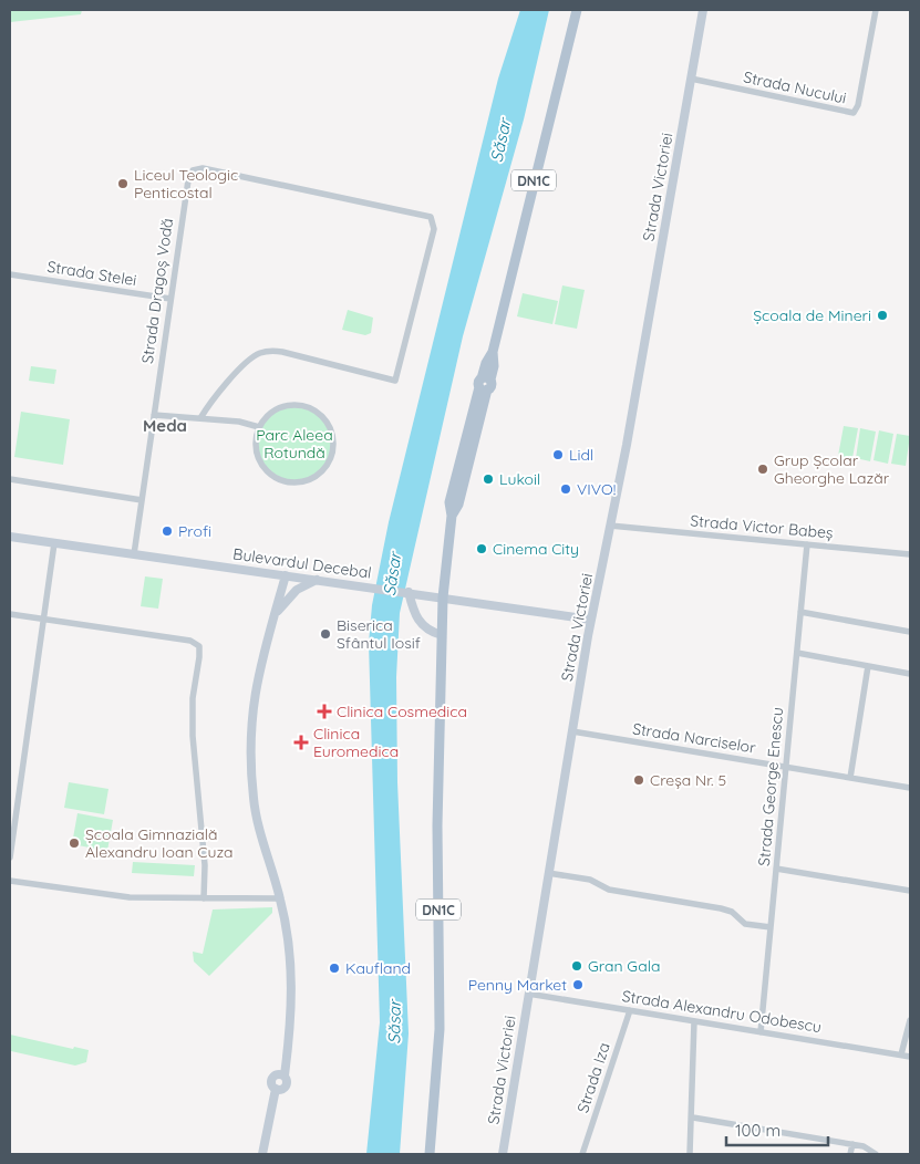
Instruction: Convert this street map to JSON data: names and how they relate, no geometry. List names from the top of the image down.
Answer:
{
  "streets": {
    "main road": ["DN1C"],
    "street": [
      "Strada Nucului",
      "Strada Victoriei",
      "Strada Stelei",
      "Strada Dragoș Vodă",
      "Strada Victor Babeș",
      "Bulevardul Decebal",
      "Strada Narciselor",
      "Strada George Enescu",
      "Strada Alexandru Odobescu",
      "Strada Iza"
    ]
  },
  "crossings": [
    ["Strada Nucului", "Strada Victoriei"],
    ["DN1C", "Bulevardul Decebal"],
    ["Strada Victoriei", "Strada Victor Babeș"],
    ["Strada Victoriei", "Bulevardul Decebal"],
    ["Strada Victoriei", "Strada Narciselor"],
    ["Strada Victoriei", "Strada Alexandru Odobescu"],
    ["Strada Stelei", "Strada Dragoș Vodă"],
    ["Strada Dragoș Vodă", "Bulevardul Decebal"],
    ["Strada Victor Babeș", "Strada George Enescu"],
    ["Strada Narciselor", "Strada George Enescu"],
    ["Strada George Enescu", "Strada Alexandru Odobescu"],
    ["Strada Alexandru Odobescu", "Strada Iza"]
  ],
  "districts": ["Meda"],
  "water": ["Săsar"],
  "parks": ["Parc Aleea Rotundă"],
  "places": {
    "other": [
      "Liceul Teologic Penticostal",
      "Școala de Mineri",
      "Lidl",
      "Grup Școlar Gheorghe Lazăr",
      "Lukoil",
      "VIVO!",
      "Profi",
      "Cinema City",
      "Biserica Sfântul Iosif",
      "Creșa Nr. 5",
      "Școala Gimnazială Alexandru Ioan Cuza",
      "Gran Gala",
      "Kaufland",
      "Penny Market"
    ],
    "health": ["Clinica Cosmedica", "Clinica Euromedica"]
  },
  "scale_bar": "100 m"
}
